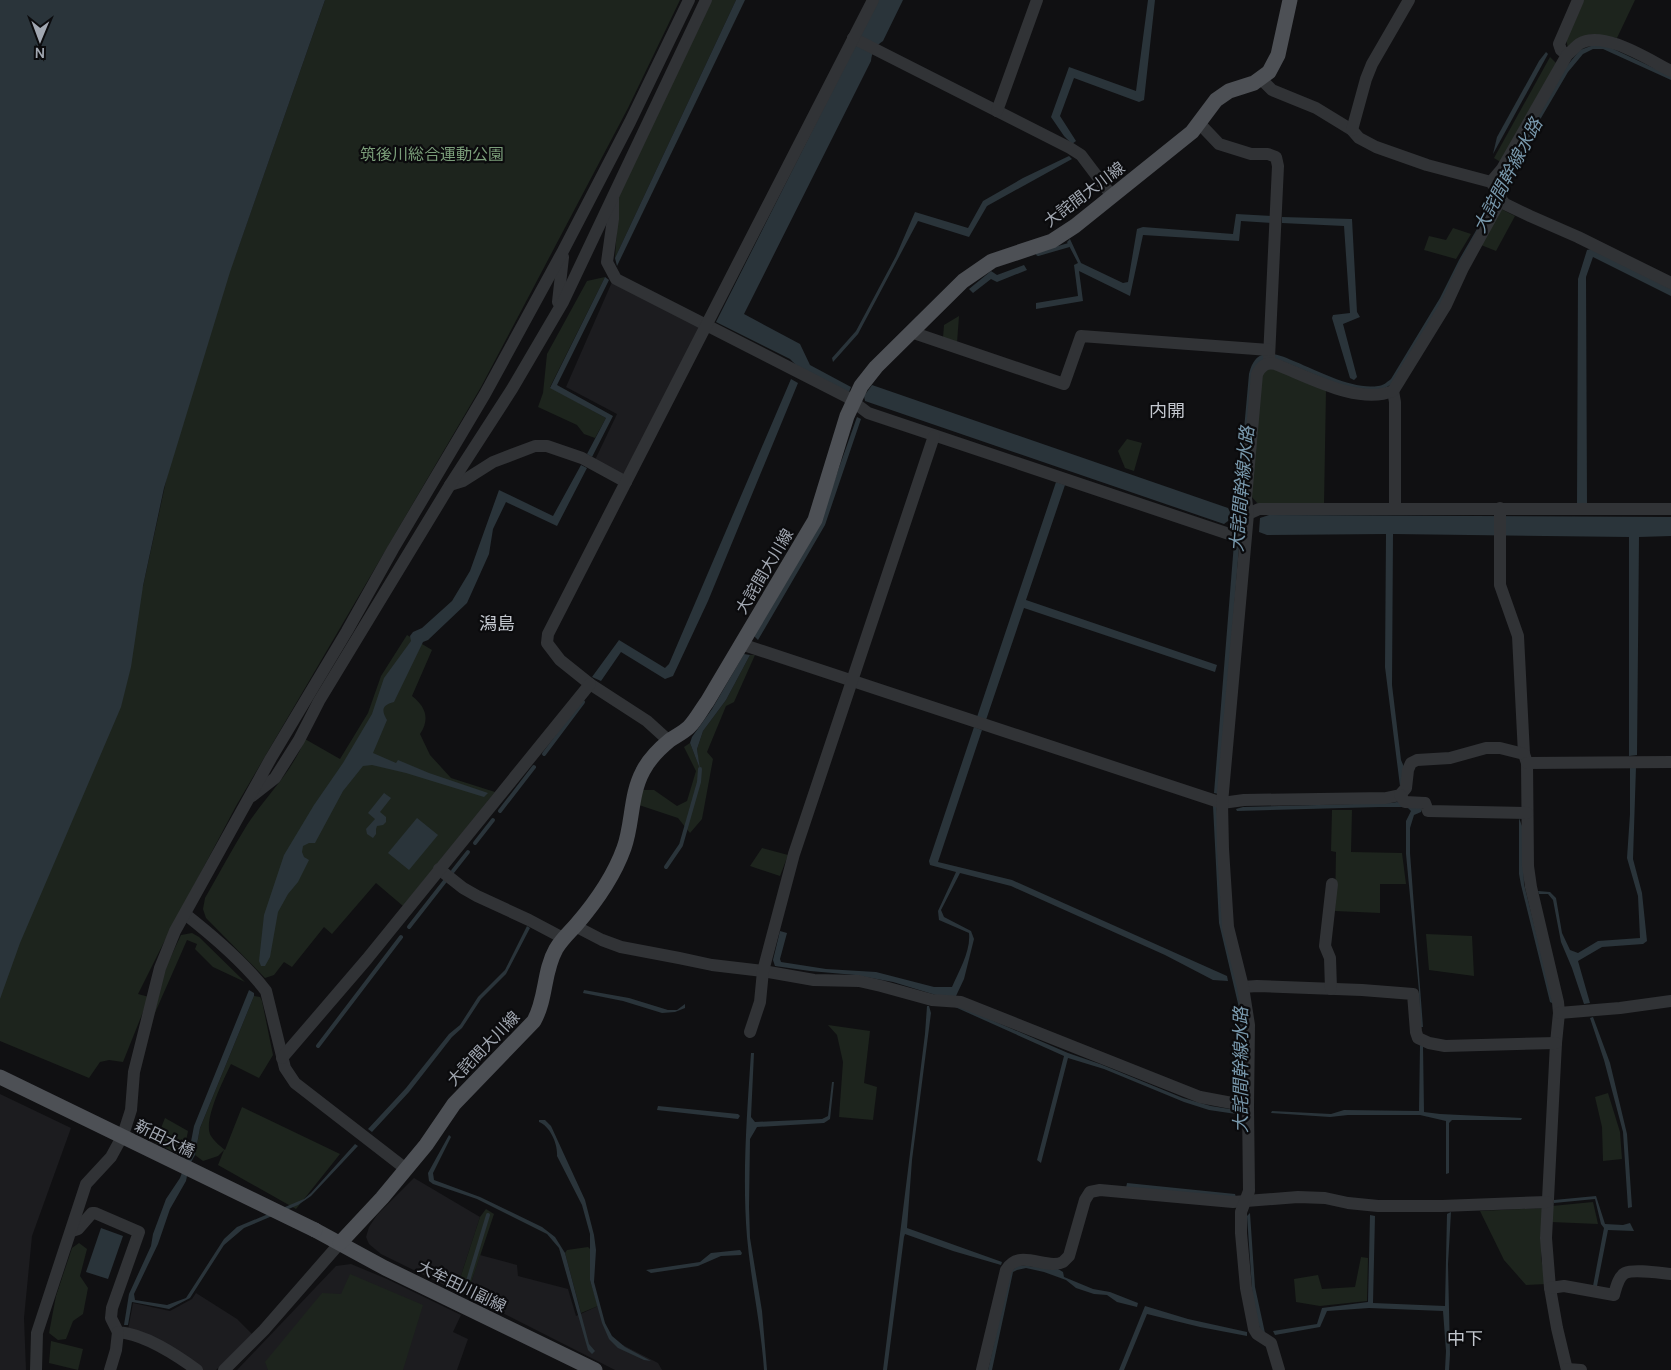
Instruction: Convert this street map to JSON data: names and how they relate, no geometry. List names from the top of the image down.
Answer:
{
  "streets": {
    "main road": ["大詫間大川線", "新田大橋", "大牟田川副線"]
  },
  "crossings": [
    ["大詫間大川線", "大牟田川副線"],
    ["新田大橋", "大牟田川副線"]
  ],
  "districts": ["内開", "潟島", "中下"],
  "water": ["大詫間幹線水路"],
  "parks": ["筑後川総合運動公園"],
  "north": "bottom"
}
